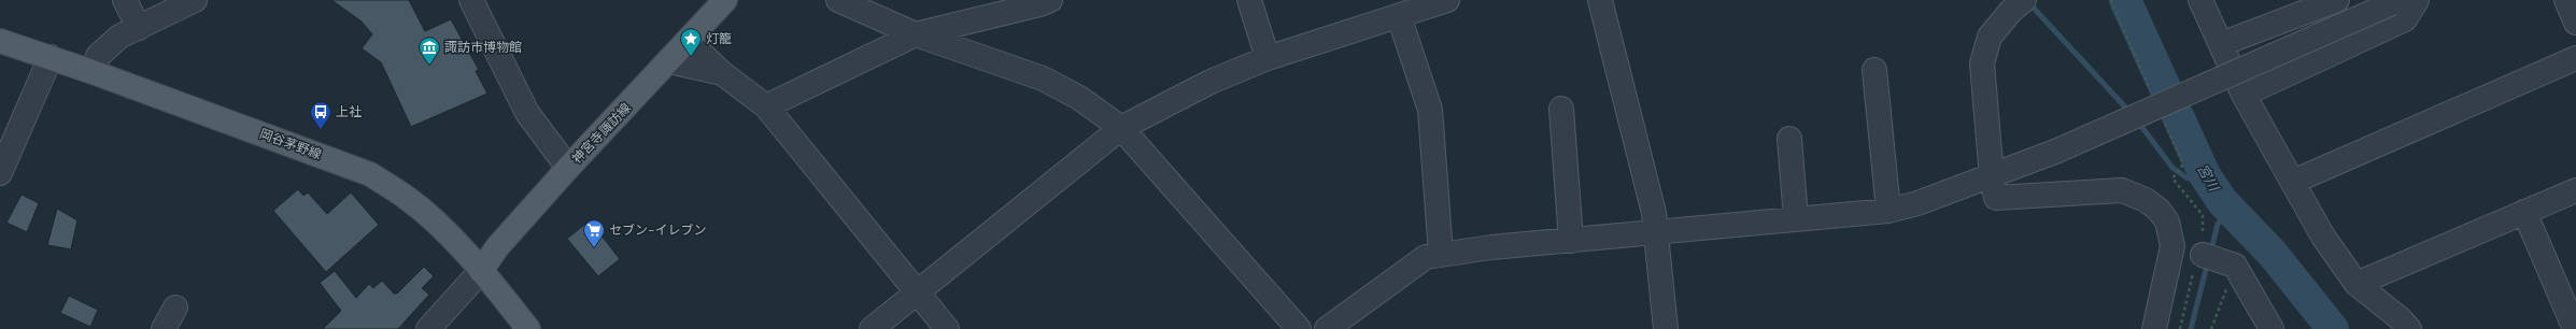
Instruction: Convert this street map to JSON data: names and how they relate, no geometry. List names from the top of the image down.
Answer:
{
  "streets": {
    "main road": ["神宮寺諏訪線", "岡谷茅野線"]
  },
  "crossings": [
    ["神宮寺諏訪線", "岡谷茅野線"]
  ],
  "water": ["宮川"],
  "places": {
    "place": ["灯籠"],
    "museum": ["諏訪市博物館"],
    "bus stop": ["上社"],
    "supermarket": ["セブン-イレブン"]
  }
}
